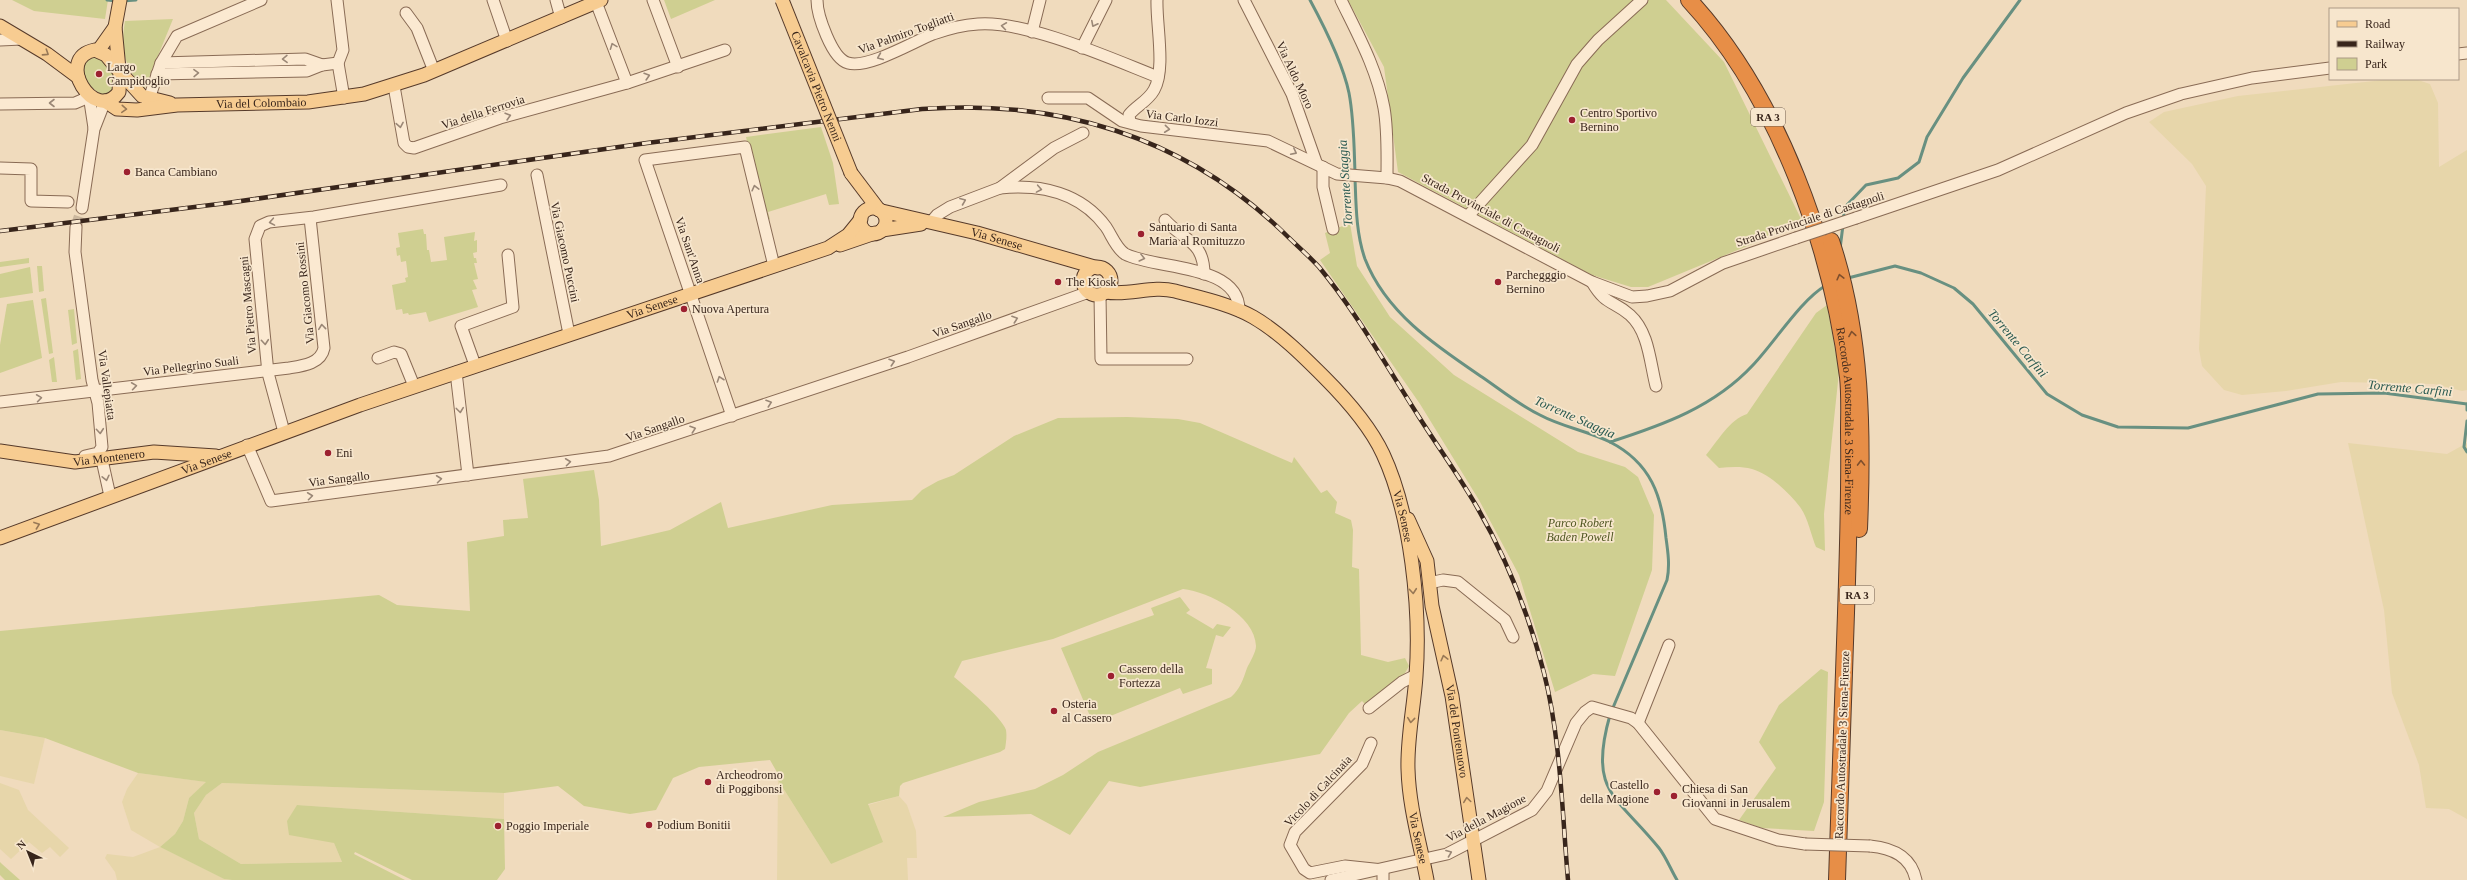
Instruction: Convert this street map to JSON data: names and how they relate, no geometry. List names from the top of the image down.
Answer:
{
  "streets": {
    "highway": ["RA 3", "Raccordo Autostradale 3 Siena-Firenze"],
    "main road": [
      "Cavalcavia Pietro Nenni",
      "Via del Colombaio",
      "Via Senese",
      "Via Montenero",
      "Via del Pontenuovo"
    ],
    "street": [
      "Via Palmiro Togliatti",
      "Via Aldo Moro",
      "Via della Ferrovia",
      "Via Carlo Iozzi",
      "Strada Provinciale di Castagnoli",
      "Via Sant'Anna",
      "Via Giacomo Puccini",
      "Via Giacomo Rossini",
      "Via Pietro Mascagni",
      "Via Sangallo",
      "Via Pellegrino Suali",
      "Via Vallepiatta",
      "Vicolo di Calcinaia",
      "Via della Magione"
    ]
  },
  "crossings": [
    ["Via Aldo Moro", "Via Carlo Iozzi"],
    ["Via Aldo Moro", "Strada Provinciale di Castagnoli"],
    ["Cavalcavia Pietro Nenni", "Via Senese"],
    ["Via del Colombaio", "Via della Ferrovia"],
    ["Via Carlo Iozzi", "Strada Provinciale di Castagnoli"],
    ["Via Senese", "Via Sant'Anna"],
    ["Via Senese", "Via Giacomo Puccini"],
    ["Via Senese", "Via Pietro Mascagni"],
    ["Via Senese", "Via Sangallo"],
    ["Via Senese", "Via Montenero"],
    ["Via Senese", "Via del Pontenuovo"],
    ["Via Senese", "Via della Magione"],
    ["Via Sant'Anna", "Via Sangallo"],
    ["Via Giacomo Rossini", "Via Pietro Mascagni"],
    ["Via Giacomo Rossini", "Via Pellegrino Suali"],
    ["Via Pietro Mascagni", "Via Pellegrino Suali"],
    ["Via Pellegrino Suali", "Via Vallepiatta"],
    ["Via Vallepiatta", "Via Montenero"],
    ["Via del Pontenuovo", "Via della Magione"],
    ["Vicolo di Calcinaia", "Via della Magione"]
  ],
  "one_way": [
    "Via Palmiro Togliatti",
    "Via Carlo Iozzi",
    "Via Giacomo Rossini",
    "Via Pietro Mascagni",
    "Via Sangallo",
    "Via Pellegrino Suali",
    "Via del Pontenuovo"
  ],
  "water": ["Torrente Staggia", "Torrente Carfini"],
  "parks": ["Parco Robert Baden Powell"],
  "places": [
    "Largo Campidoglio",
    "Centro Sportivo Bernino",
    "Banca Cambiano",
    "Santuario di Santa Maria al Romituzzo",
    "The Kiosk",
    "Parchegggio Bernino",
    "Nuova Apertura",
    "Eni",
    "Cassero della Fortezza",
    "Osteria al Cassero",
    "Archeodromo di Poggibonsi",
    "Castello della Magione",
    "Chiesa di San Giovanni in Jerusalem",
    "Podium Bonitii",
    "Poggio Imperiale"
  ],
  "legend": ["Road", "Railway", "Park"],
  "north": "top left"
}
